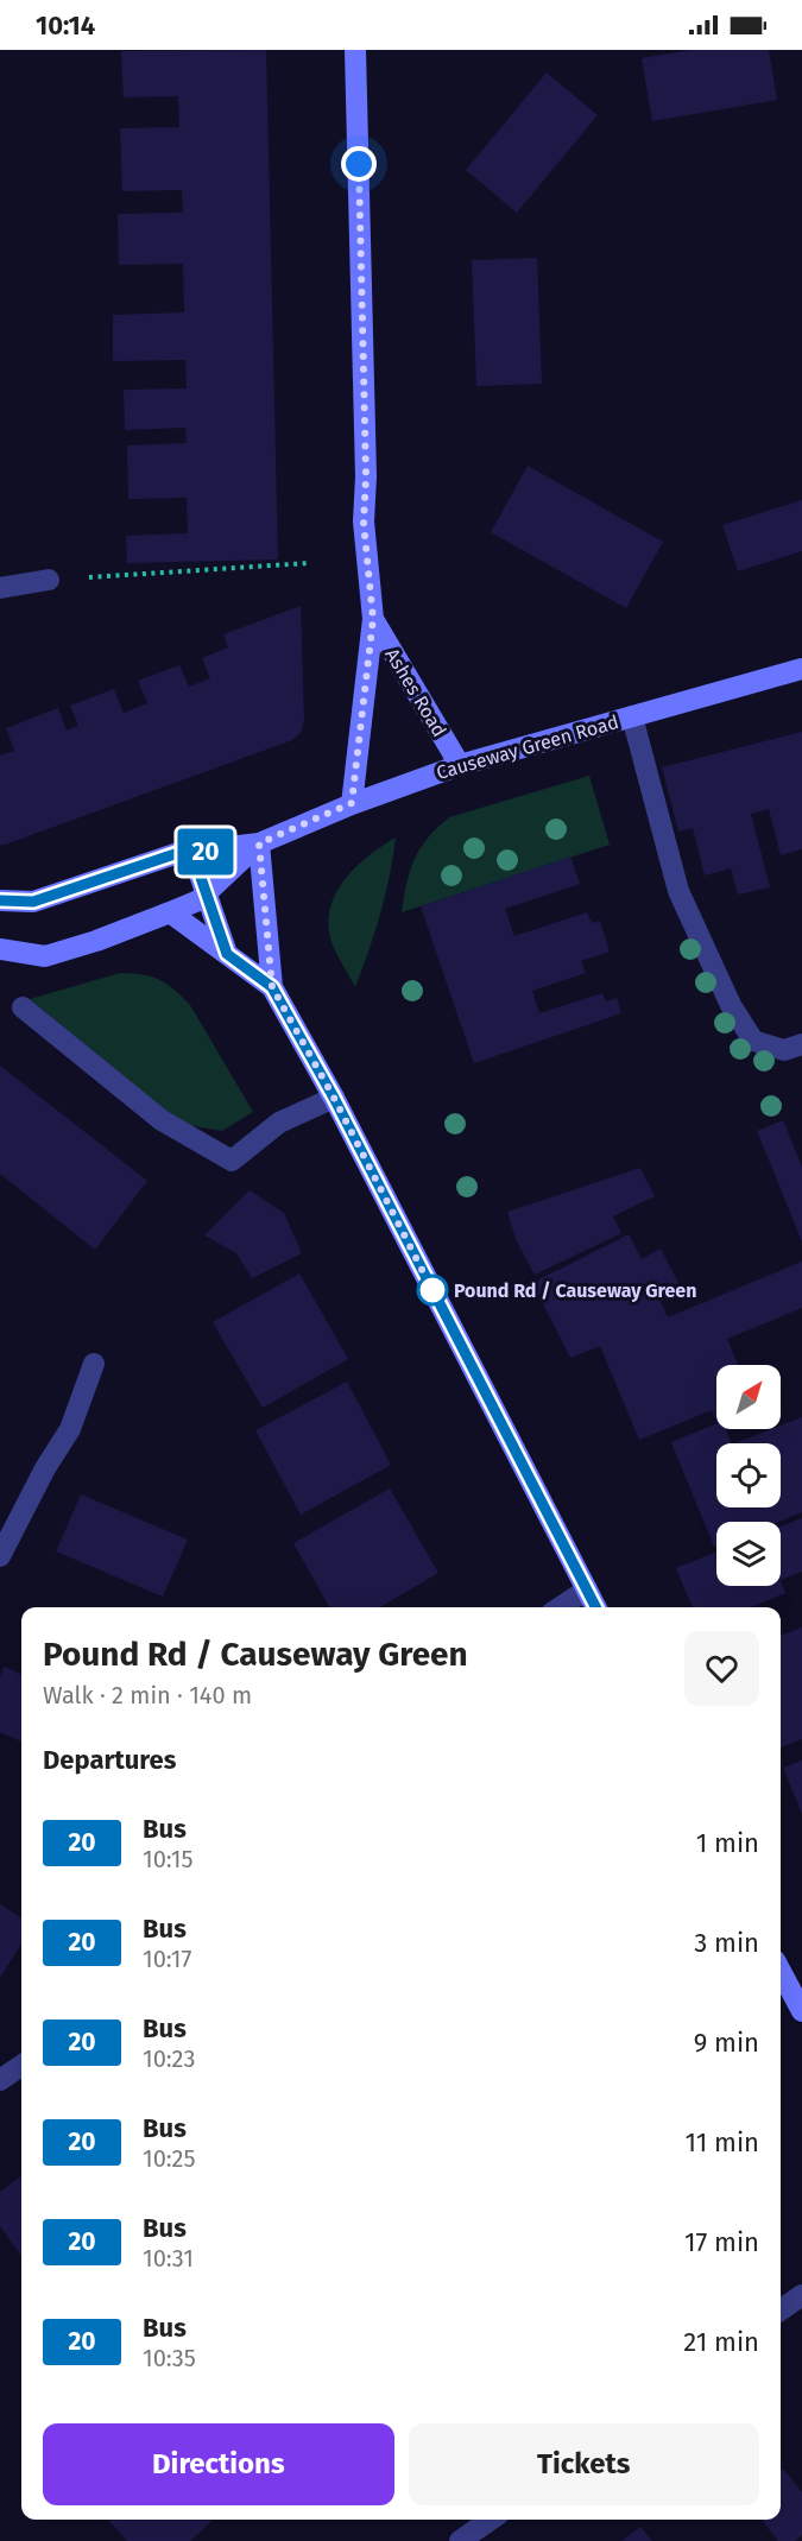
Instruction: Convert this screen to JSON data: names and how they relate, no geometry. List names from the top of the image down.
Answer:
{
  "streets": {
    "street": ["Ashes Road", "Causeway Green Road"]
  },
  "crossings": [
    ["Ashes Road", "Causeway Green Road"]
  ],
  "places": ["Pound Rd / Causeway Green"],
  "lines": ["bus line 20"],
  "north": "top right",
  "page": {
    "status": "10:14",
    "on_map": "20",
    "heading": [
      ["Pound Rd / Causeway Green", "Walk · 2 min · 140 m"],
      "Departures"
    ],
    "list": [
      {
        "mark": "20",
        "name": "Bus",
        "note": "10:15",
        "value": "1 min"
      },
      {
        "mark": "20",
        "name": "Bus",
        "note": "10:17",
        "value": "3 min"
      },
      {
        "mark": "20",
        "name": "Bus",
        "note": "10:23",
        "value": "9 min"
      },
      {
        "mark": "20",
        "name": "Bus",
        "note": "10:25",
        "value": "11 min"
      },
      {
        "mark": "20",
        "name": "Bus",
        "note": "10:31",
        "value": "17 min"
      },
      {
        "mark": "20",
        "name": "Bus",
        "note": "10:35",
        "value": "21 min"
      }
    ],
    "buttons": ["Directions", "Tickets"]
  }
}
